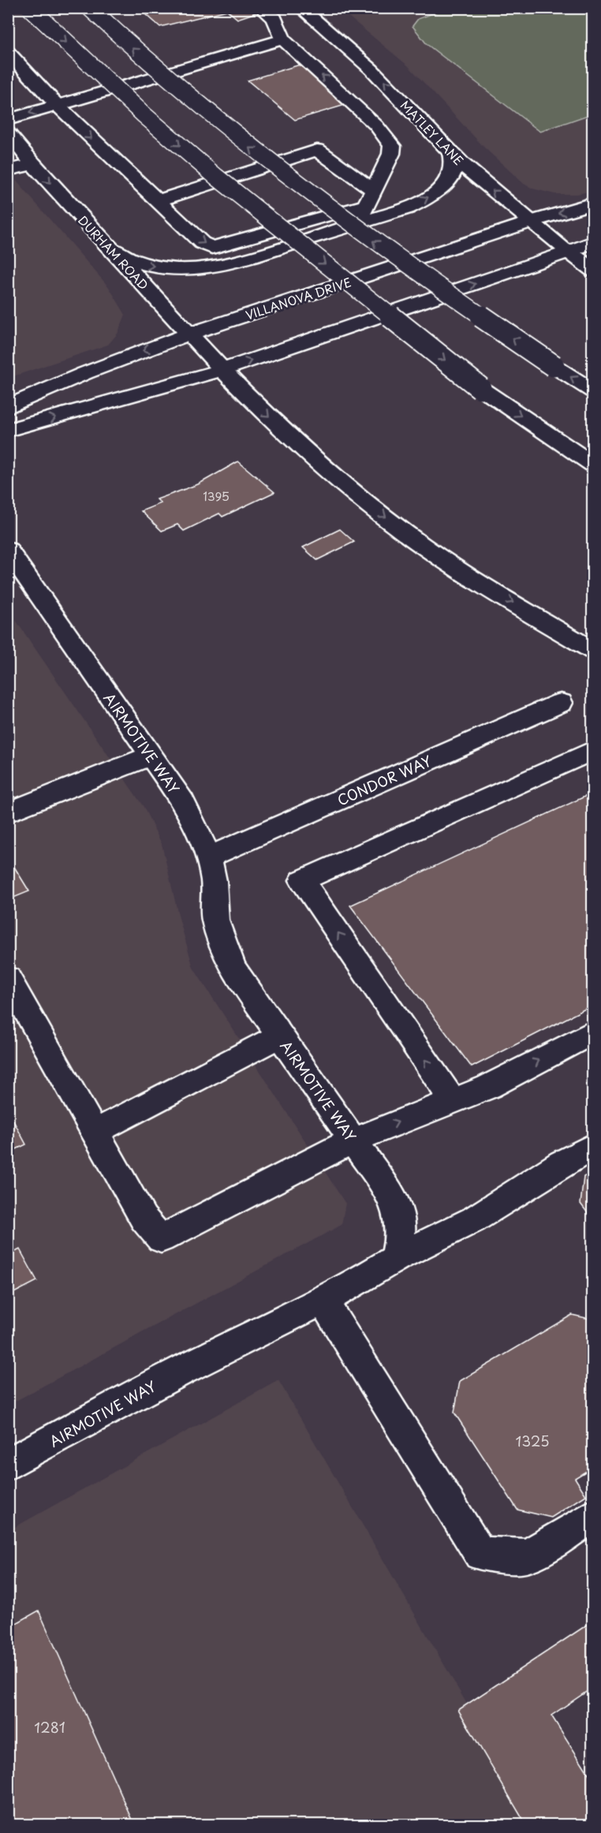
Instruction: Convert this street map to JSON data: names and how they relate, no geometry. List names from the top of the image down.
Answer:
{
  "streets": {
    "main road": [
      "MATLEY LANE",
      "DURHAM ROAD",
      "VILLANOVA DRIVE",
      "AIRMOTIVE WAY",
      "CONDOR WAY"
    ]
  },
  "crossings": [
    ["MATLEY LANE", "VILLANOVA DRIVE"],
    ["DURHAM ROAD", "VILLANOVA DRIVE"],
    ["AIRMOTIVE WAY", "CONDOR WAY"]
  ],
  "house_numbers": ["1395", "1325", "1281"]
}
